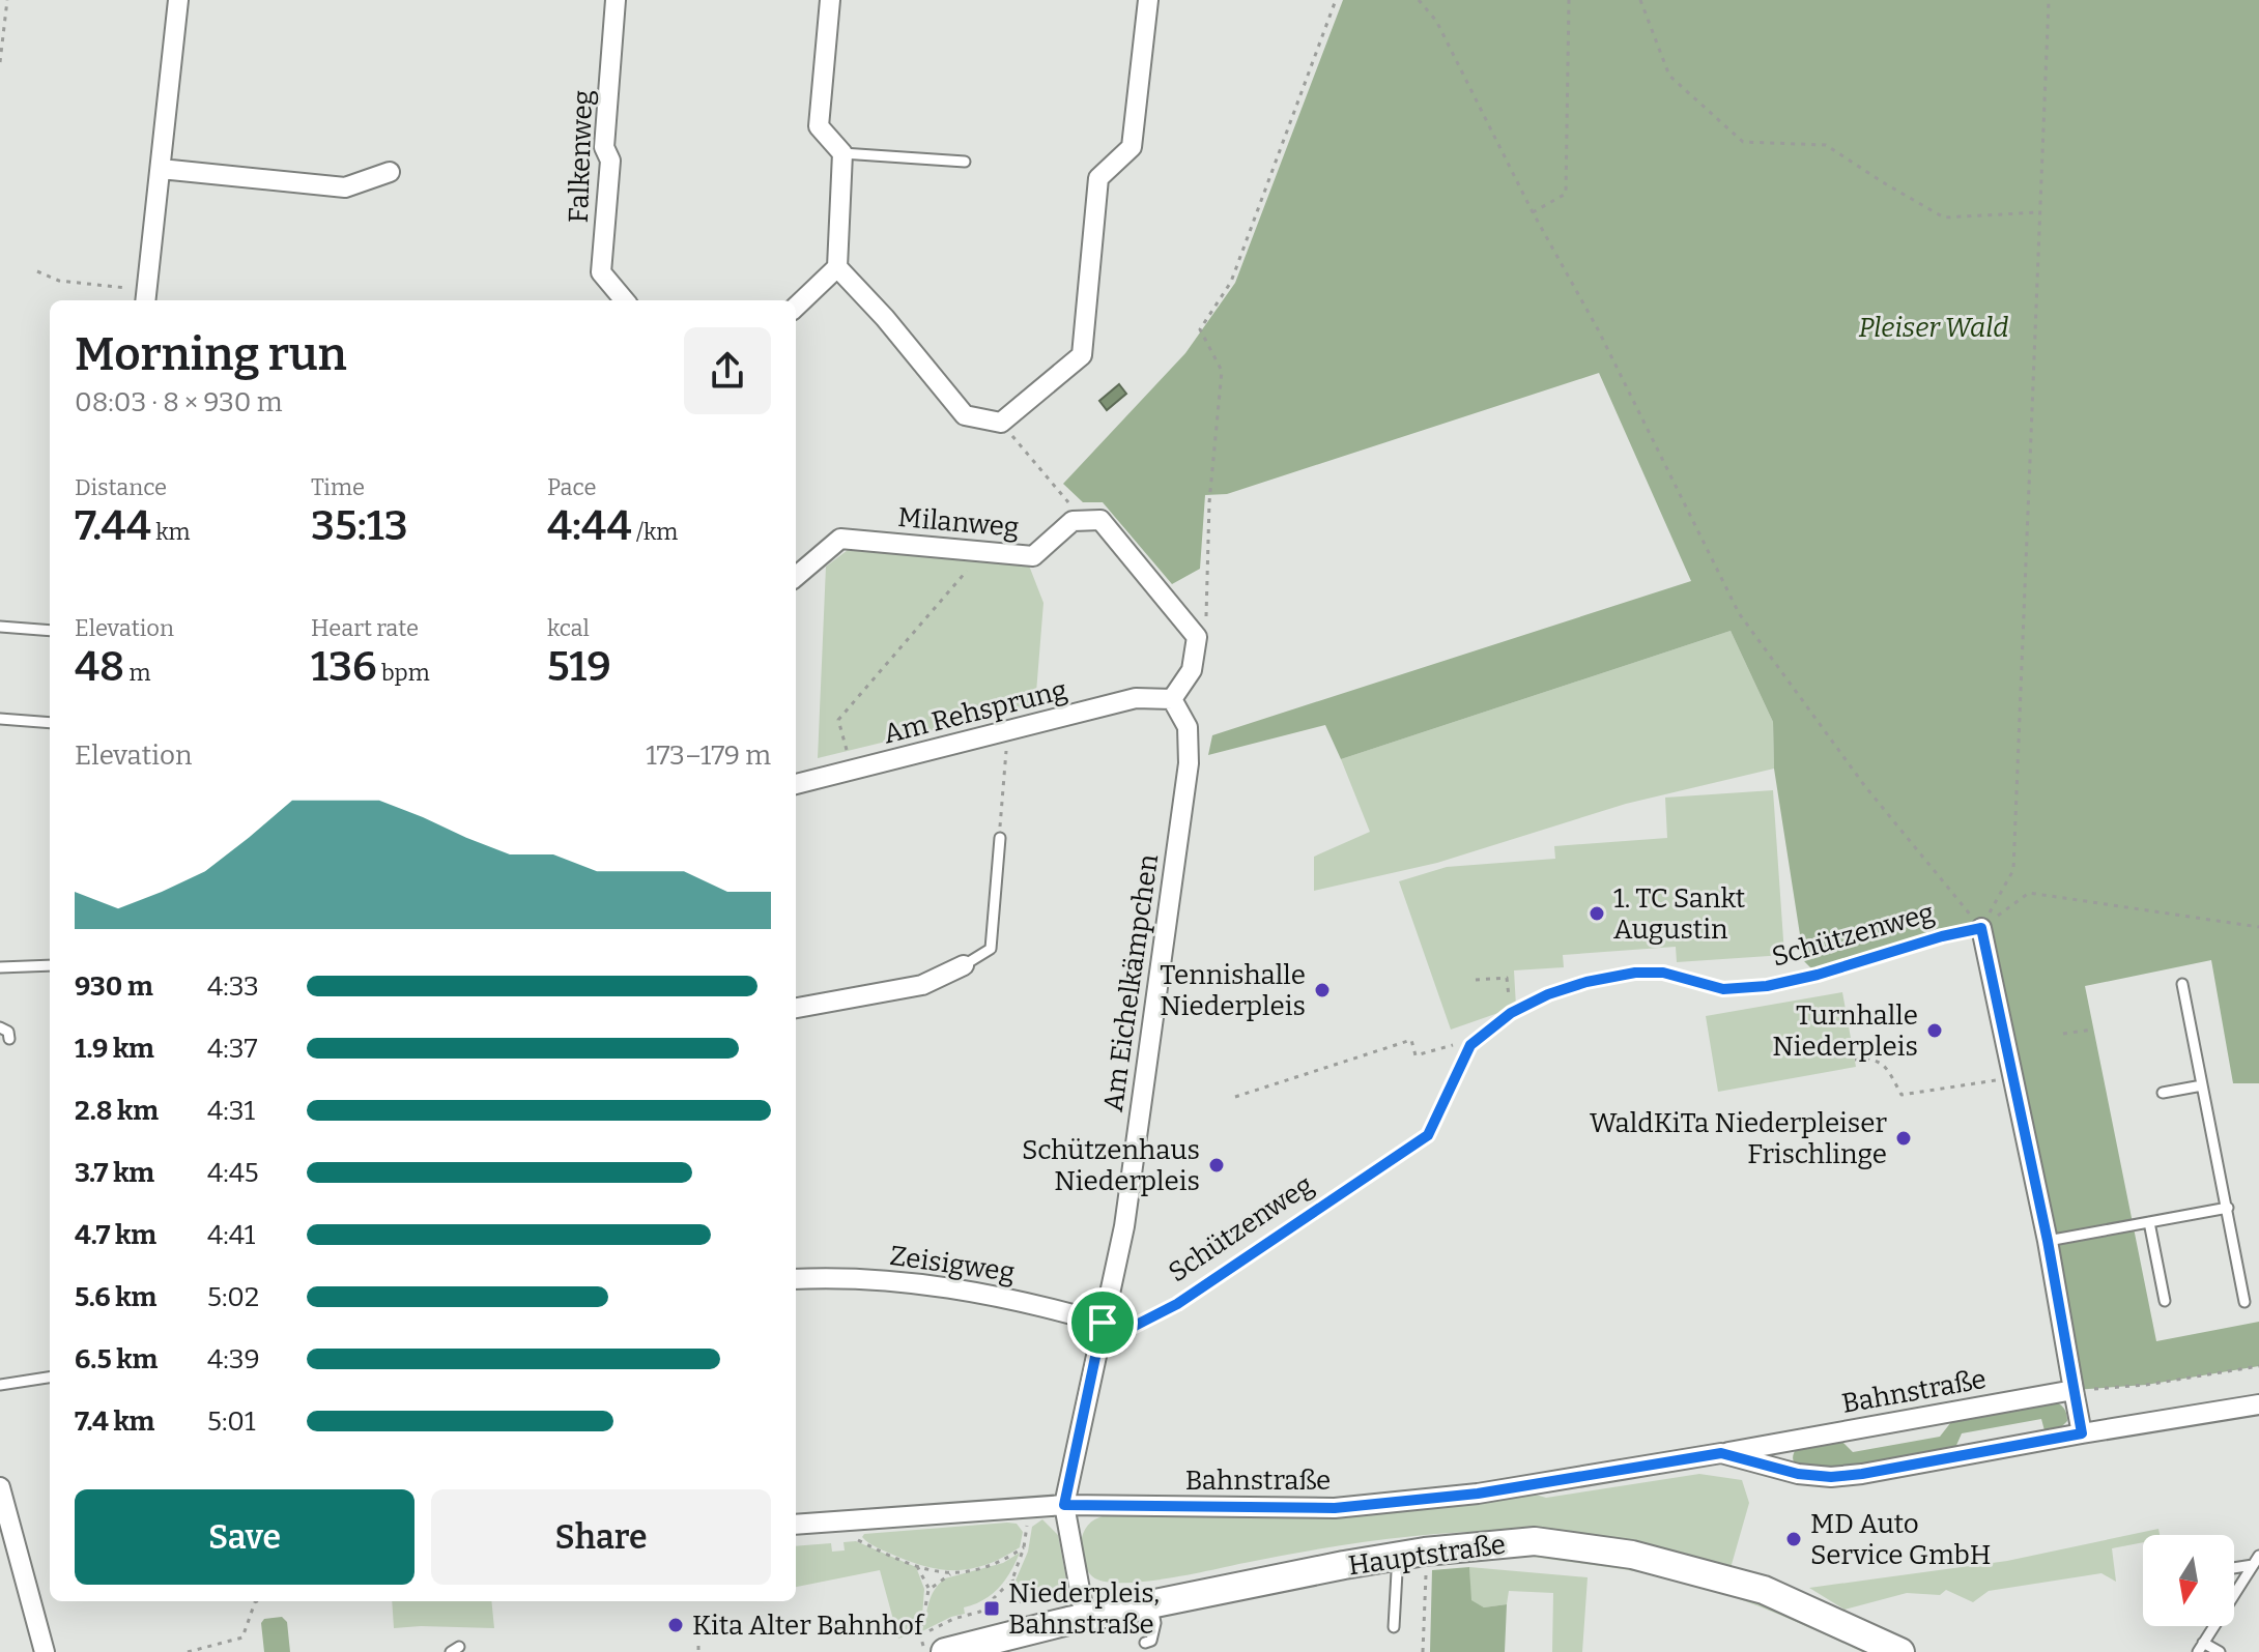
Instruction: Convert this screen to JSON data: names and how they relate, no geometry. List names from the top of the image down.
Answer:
{
  "streets": {
    "main road": ["Hauptstraße"],
    "street": [
      "Falkenweg",
      "Milanweg",
      "Am Rehsprung",
      "Am Eichelkämpchen",
      "Zeisigweg",
      "Bahnstraße"
    ],
    "lane": ["Schützenweg"]
  },
  "crossings": [
    ["Am Rehsprung", "Am Eichelkämpchen"],
    ["Schützenweg", "Am Eichelkämpchen"],
    ["Schützenweg", "Zeisigweg"],
    ["Am Eichelkämpchen", "Zeisigweg"],
    ["Am Eichelkämpchen", "Bahnstraße"],
    ["Am Eichelkämpchen", "Hauptstraße"]
  ],
  "parks": ["Pleiser Wald"],
  "places": {
    "other": [
      "1. TC Sankt Augustin",
      "Tennishalle Niederpleis",
      "Turnhalle Niederpleis",
      "WaldKiTa Niederpleiser Frischlinge",
      "Schützenhaus Niederpleis",
      "MD Auto Service GmbH",
      "Kita Alter Bahnhof"
    ],
    "transit": ["Niederpleis, Bahnstraße"]
  },
  "north": "bottom",
  "page": {
    "heading": ["Morning run", "08:03 · 8 × 930 m"],
    "stats": [
      ["Distance", "7.44 km"],
      ["Time", "35:13"],
      ["Pace", "4:44 /km"],
      ["Elevation", "48 m"],
      ["Heart rate", "136 bpm"],
      ["kcal", "519"]
    ],
    "chart": ["Elevation", "173–179 m"],
    "list": [
      {
        "name": "930 m",
        "note": "4:33"
      },
      {
        "name": "1.9 km",
        "note": "4:37"
      },
      {
        "name": "2.8 km",
        "note": "4:31"
      },
      {
        "name": "3.7 km",
        "note": "4:45"
      },
      {
        "name": "4.7 km",
        "note": "4:41"
      },
      {
        "name": "5.6 km",
        "note": "5:02"
      },
      {
        "name": "6.5 km",
        "note": "4:39"
      },
      {
        "name": "7.4 km",
        "note": "5:01"
      }
    ],
    "buttons": ["Save", "Share"]
  }
}
